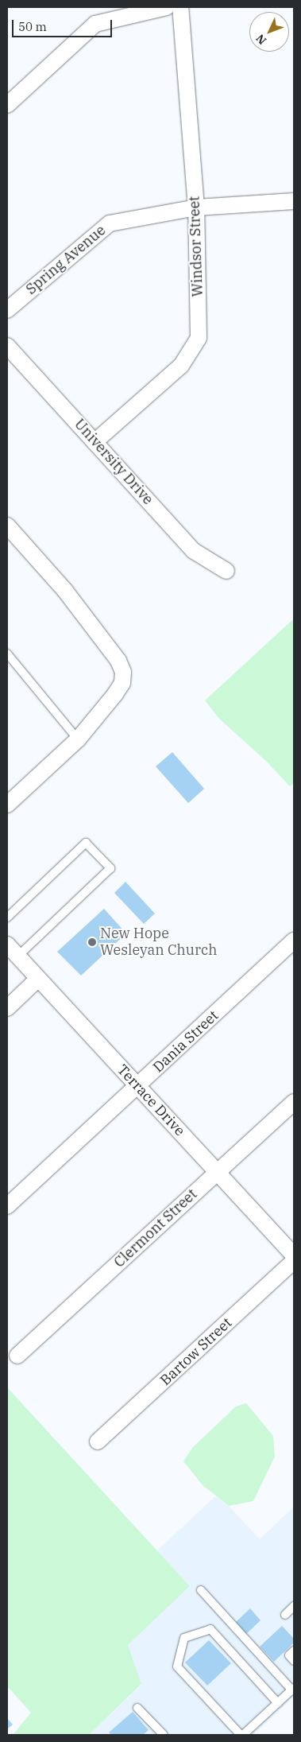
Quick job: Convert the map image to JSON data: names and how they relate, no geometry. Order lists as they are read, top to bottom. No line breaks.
{"streets":{"street":["Windsor Street","Spring Avenue","University Drive","Dania Street","Terrace Drive","Clermont Street","Bartow Street"]},"crossings":[["Windsor Street","Spring Avenue"],["Windsor Street","University Drive"],["Dania Street","Terrace Drive"],["Terrace Drive","Clermont Street"]],"places":["New Hope Wesleyan Church"],"scale_bar":"50 m","north":"bottom left"}
